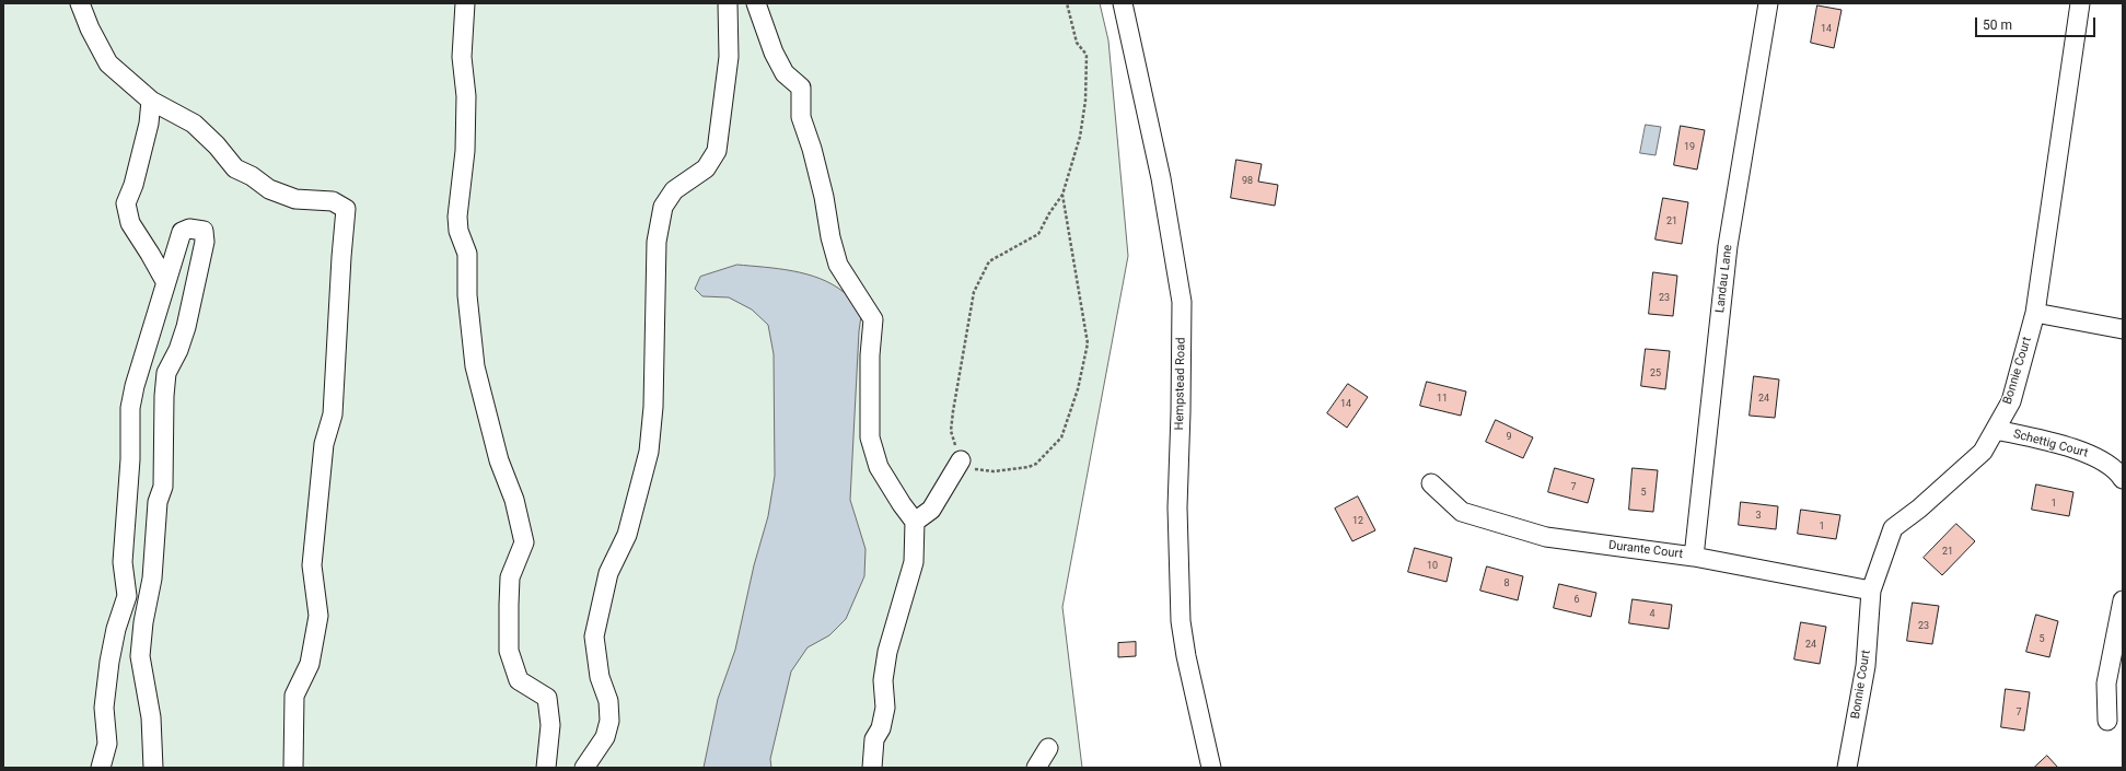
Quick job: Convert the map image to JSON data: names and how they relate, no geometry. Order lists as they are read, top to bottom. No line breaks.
{"streets":{"street":["Landau Lane","Bonnie Court","Hempstead Road","Schettig Court","Durante Court"]},"crossings":[["Landau Lane","Durante Court"],["Bonnie Court","Schettig Court"],["Bonnie Court","Durante Court"]],"house_numbers":["14","19","98","21","23","25","11","24","14","9","7","5","1","3","12","1","21","10","8","6","4","23","5","24","7"],"scale_bar":"50 m"}
